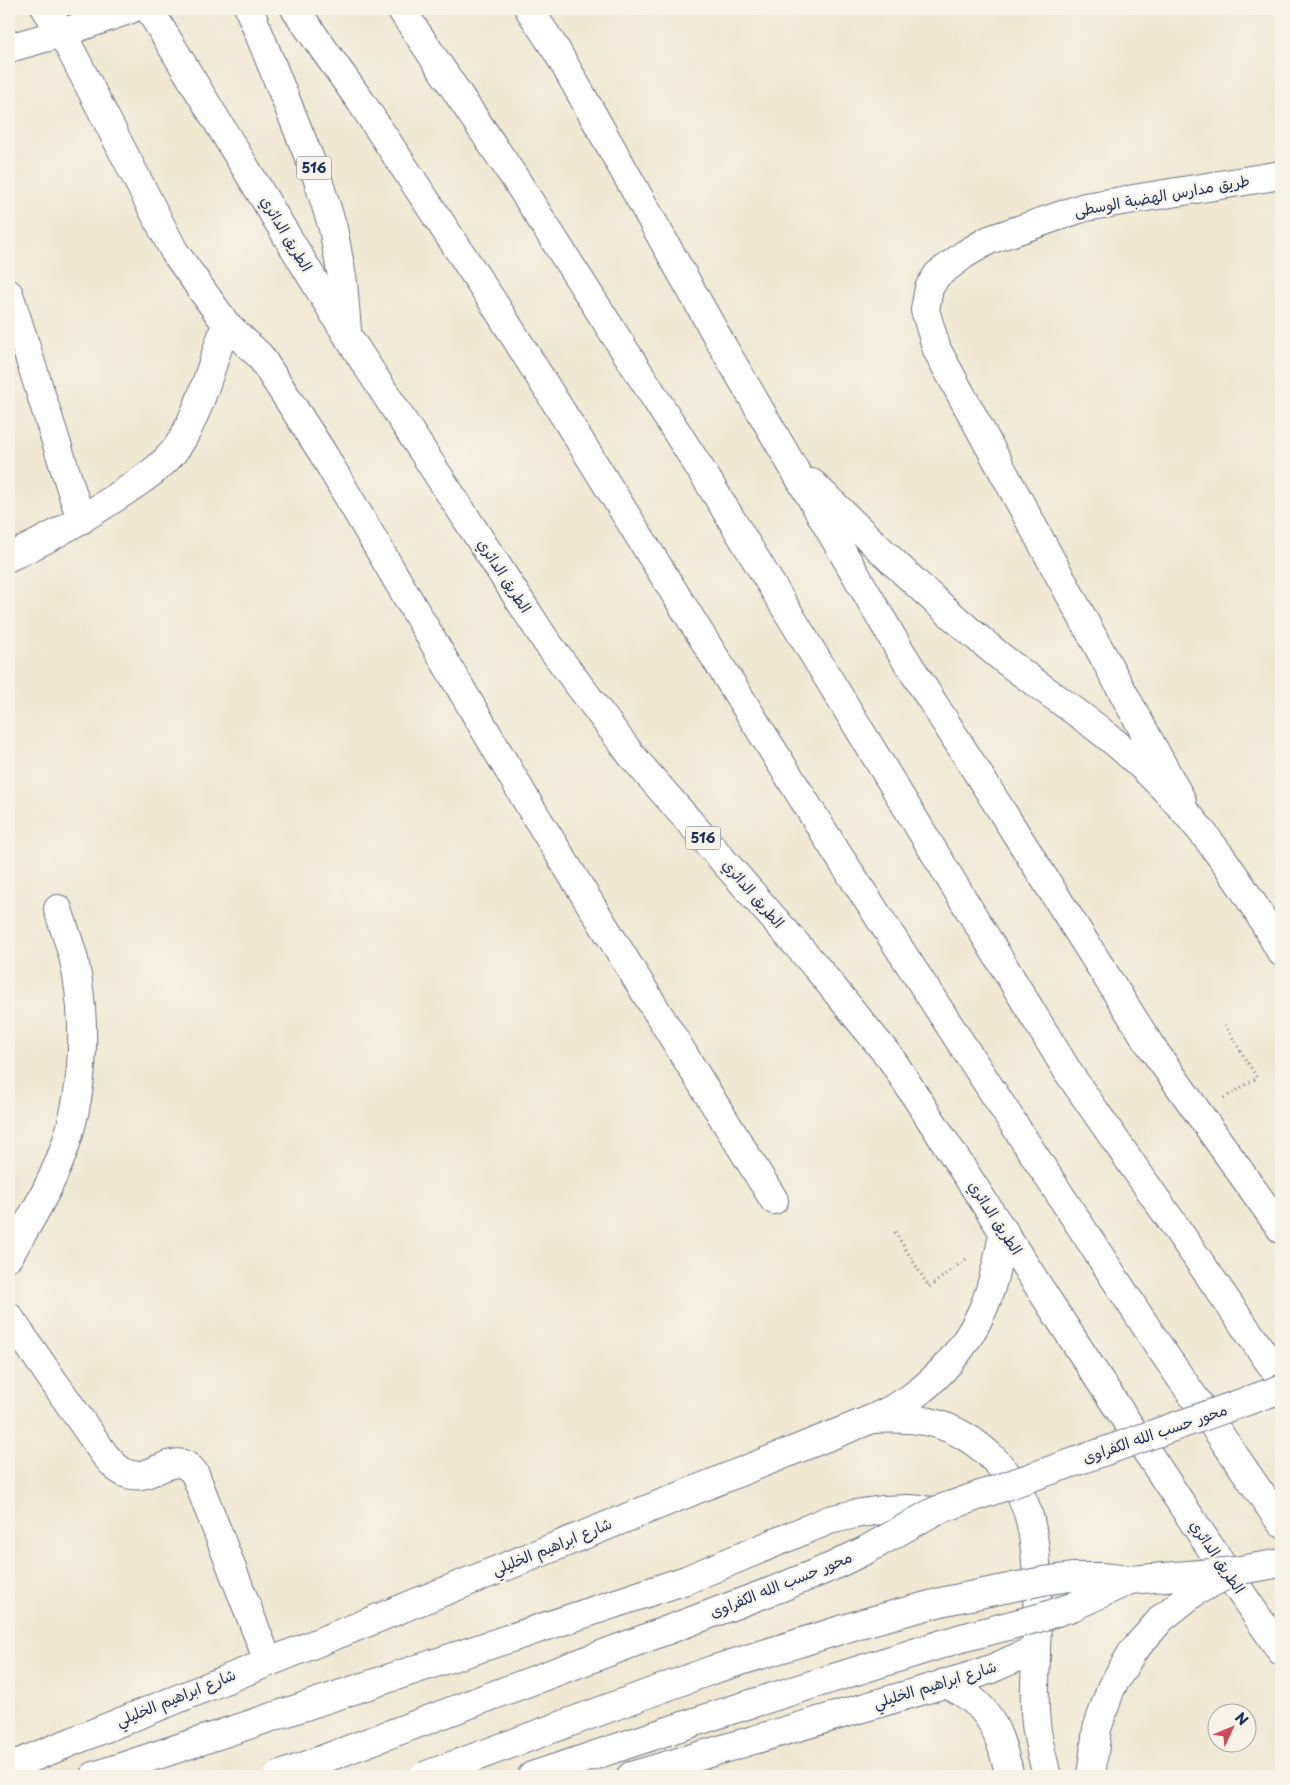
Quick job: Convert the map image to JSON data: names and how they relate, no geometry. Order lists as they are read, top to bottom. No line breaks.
{"streets":{"main road":["516","طريق مدارس الهضبة الوسطى","الطريق الدائري","محور حسب الله الكفراوى","شارع ابراهيم الخليلي"]},"crossings":[["516","الطريق الدائري"],["الطريق الدائري","شارع ابراهيم الخليلي"]],"north":"top right"}
